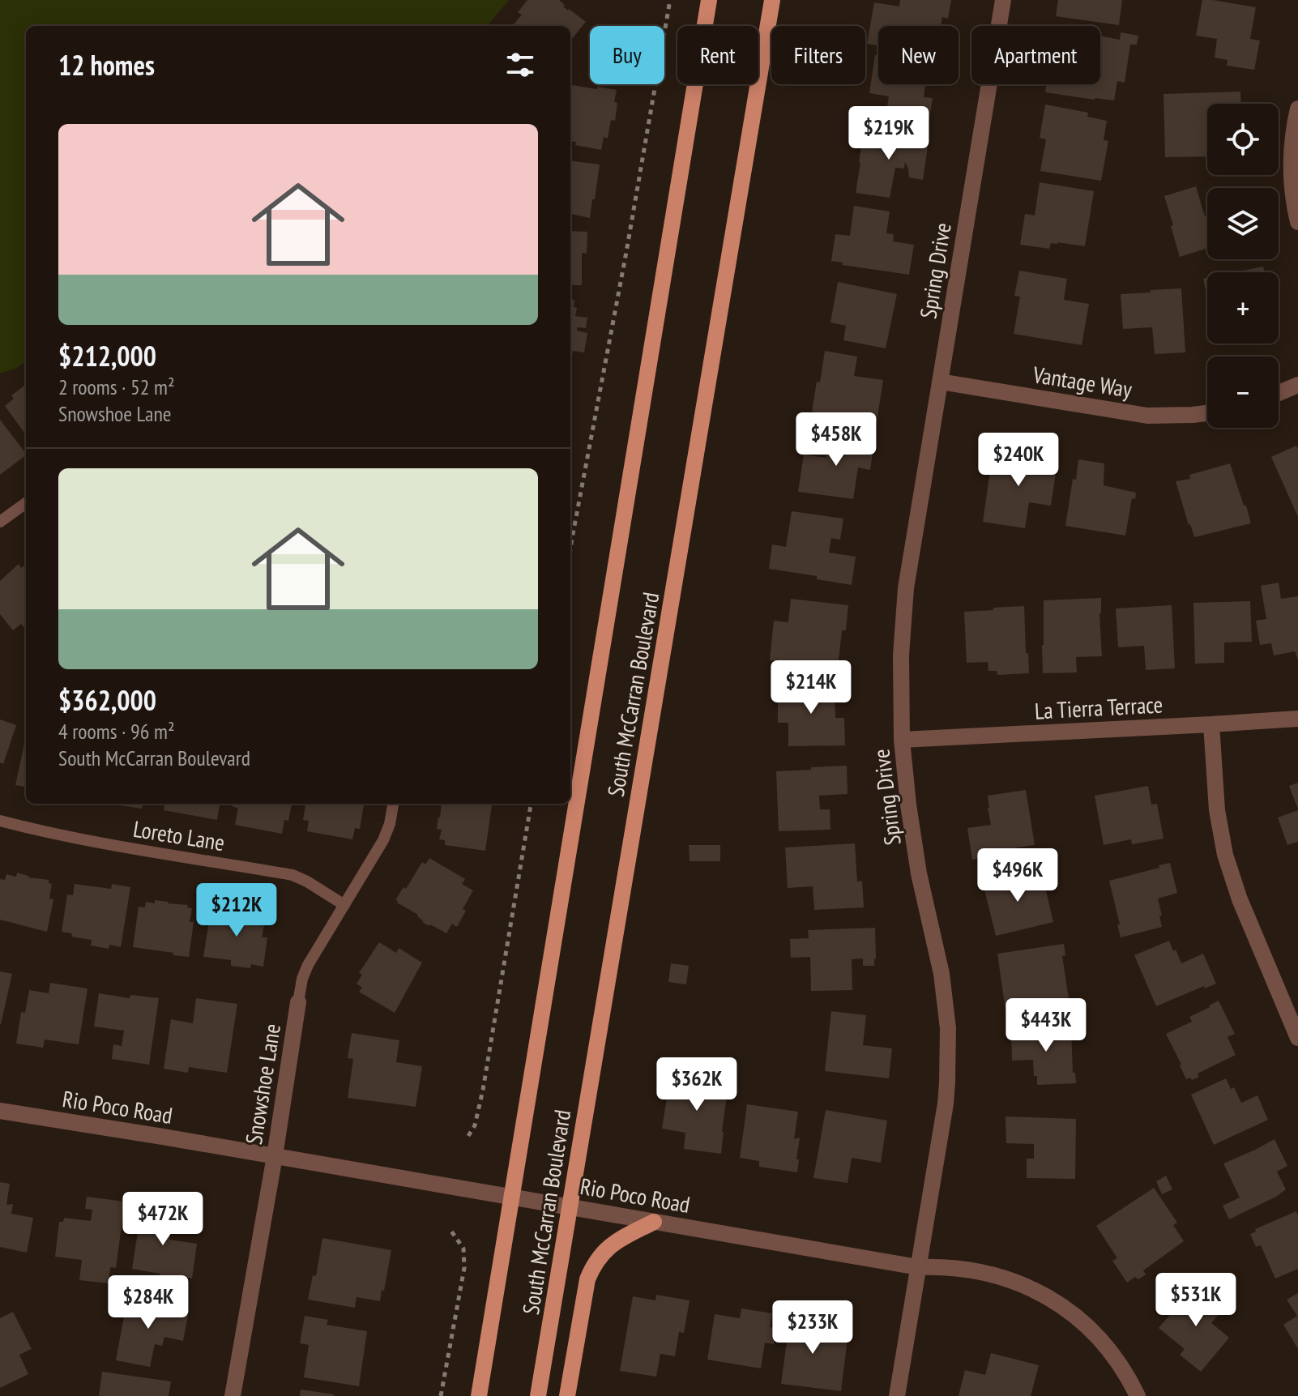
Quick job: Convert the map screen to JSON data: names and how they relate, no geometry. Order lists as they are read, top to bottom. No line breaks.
{"streets":{"main road":["South McCarran Boulevard"],"street":["Spring Drive","Vantage Way","La Tierra Terrace","Snowshoe Lane","Rio Poco Road"],"lane":["Loreto Lane"]},"crossings":[["Spring Drive","Vantage Way"],["Spring Drive","La Tierra Terrace"],["Spring Drive","Rio Poco Road"],["South McCarran Boulevard","Rio Poco Road"],["Loreto Lane","Snowshoe Lane"],["Snowshoe Lane","Rio Poco Road"]],"page":{"chip":["Buy","Rent","Filters","New","Apartment"],"heading":"12 homes","map_buttons":["+","−"],"list":[{"name":"$212,000","note":"2 rooms · 52 m² · Snowshoe Lane"},{"name":"$362,000","note":"4 rooms · 96 m² · South McCarran Boulevard"}],"price":["$219K","$458K","$240K","$214K","$496K","$212K","$443K","$362K","$472K","$531K","$284K","$233K"]}}
